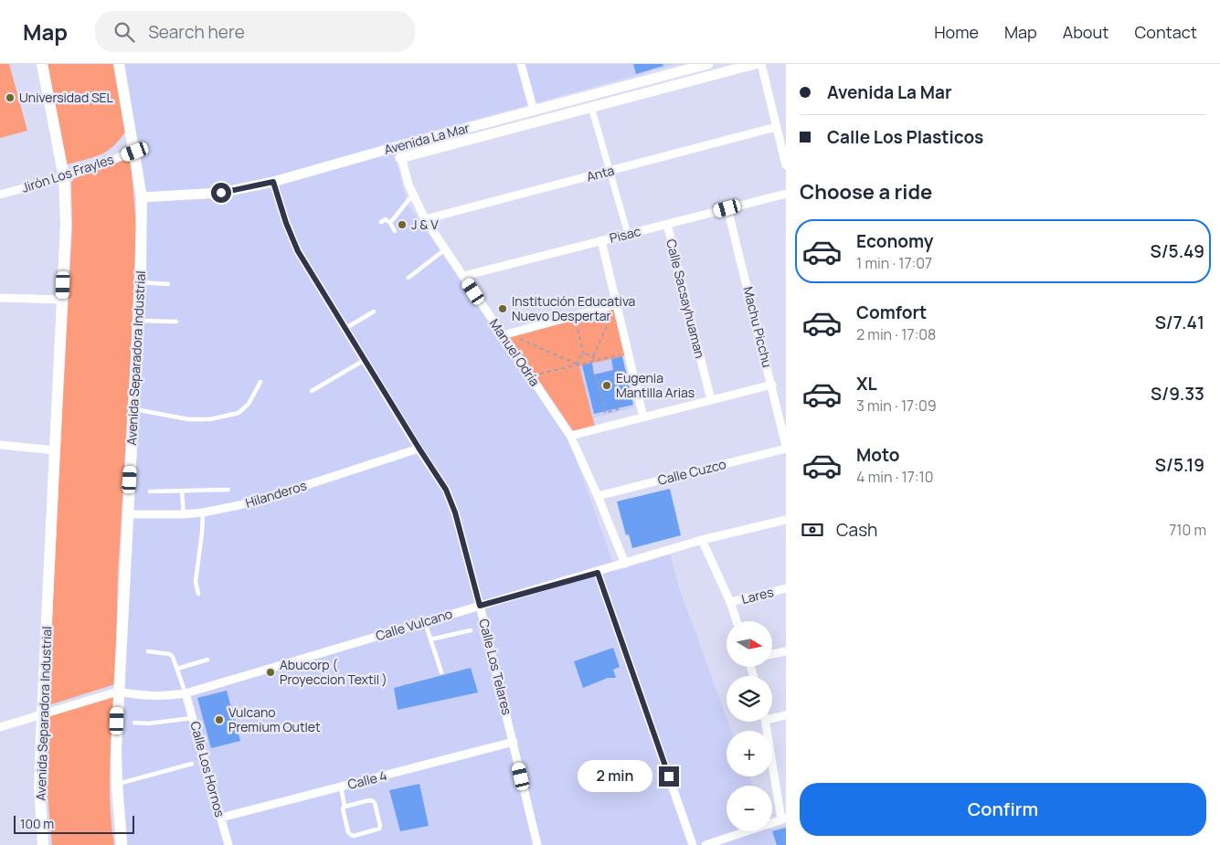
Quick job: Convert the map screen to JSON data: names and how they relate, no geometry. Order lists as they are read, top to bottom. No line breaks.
{"streets":{"main road":["Avenida Separadora Industrial"],"street":["Avenida La Mar","Jirón Los Frayles","Anta","Pisac","Calle Sacsayhuaman","Machu Picchu","Manuel Odría","Calle Cuzco","Hilanderos","Lares","Calle Vulcano","Calle Los Telares","Calle Los Hornos","Calle 4"]},"crossings":[["Avenida La Mar","Manuel Odría"],["Avenida La Mar","Avenida Separadora Industrial"],["Avenida La Mar","Calle Los Telares"],["Jirón Los Frayles","Avenida Separadora Industrial"],["Anta","Manuel Odría"],["Pisac","Calle Sacsayhuaman"],["Pisac","Machu Picchu"],["Pisac","Manuel Odría"],["Machu Picchu","Calle Cuzco"],["Manuel Odría","Calle Cuzco"],["Manuel Odría","Calle Vulcano"],["Avenida Separadora Industrial","Hilanderos"],["Avenida Separadora Industrial","Calle Vulcano"],["Hilanderos","Calle Los Telares"],["Calle Vulcano","Calle Los Telares"],["Calle Vulcano","Calle Los Hornos"],["Calle Los Telares","Calle 4"],["Calle Los Hornos","Calle 4"]],"places":["Universidad SEL","J & V","Institución Educativa Nuevo Despertar","Eugenia Mantilla Arias","Abucorp ( Proyeccion Textil )","Vulcano Premium Outlet"],"scale_bar":"100 m","north":"right","page":{"header":"Map","search":"Search here","nav":["Home","Map","About","Contact"],"banner":["Avenida La Mar","Calle Los Plasticos"],"heading":"Choose a ride","list":[{"name":"Economy","note":"1 min · 17:07","value":"S/5.49"},{"name":"Comfort","note":"2 min · 17:08","value":"S/7.41"},{"name":"XL","note":"3 min · 17:09","value":"S/9.33"},{"name":"Moto","note":"4 min · 17:10","value":"S/5.19"}],"pay":["Cash","710 m"],"map_buttons":["+","−"],"bubble":"2 min","buttons":"Confirm","scale":"100 m"}}
